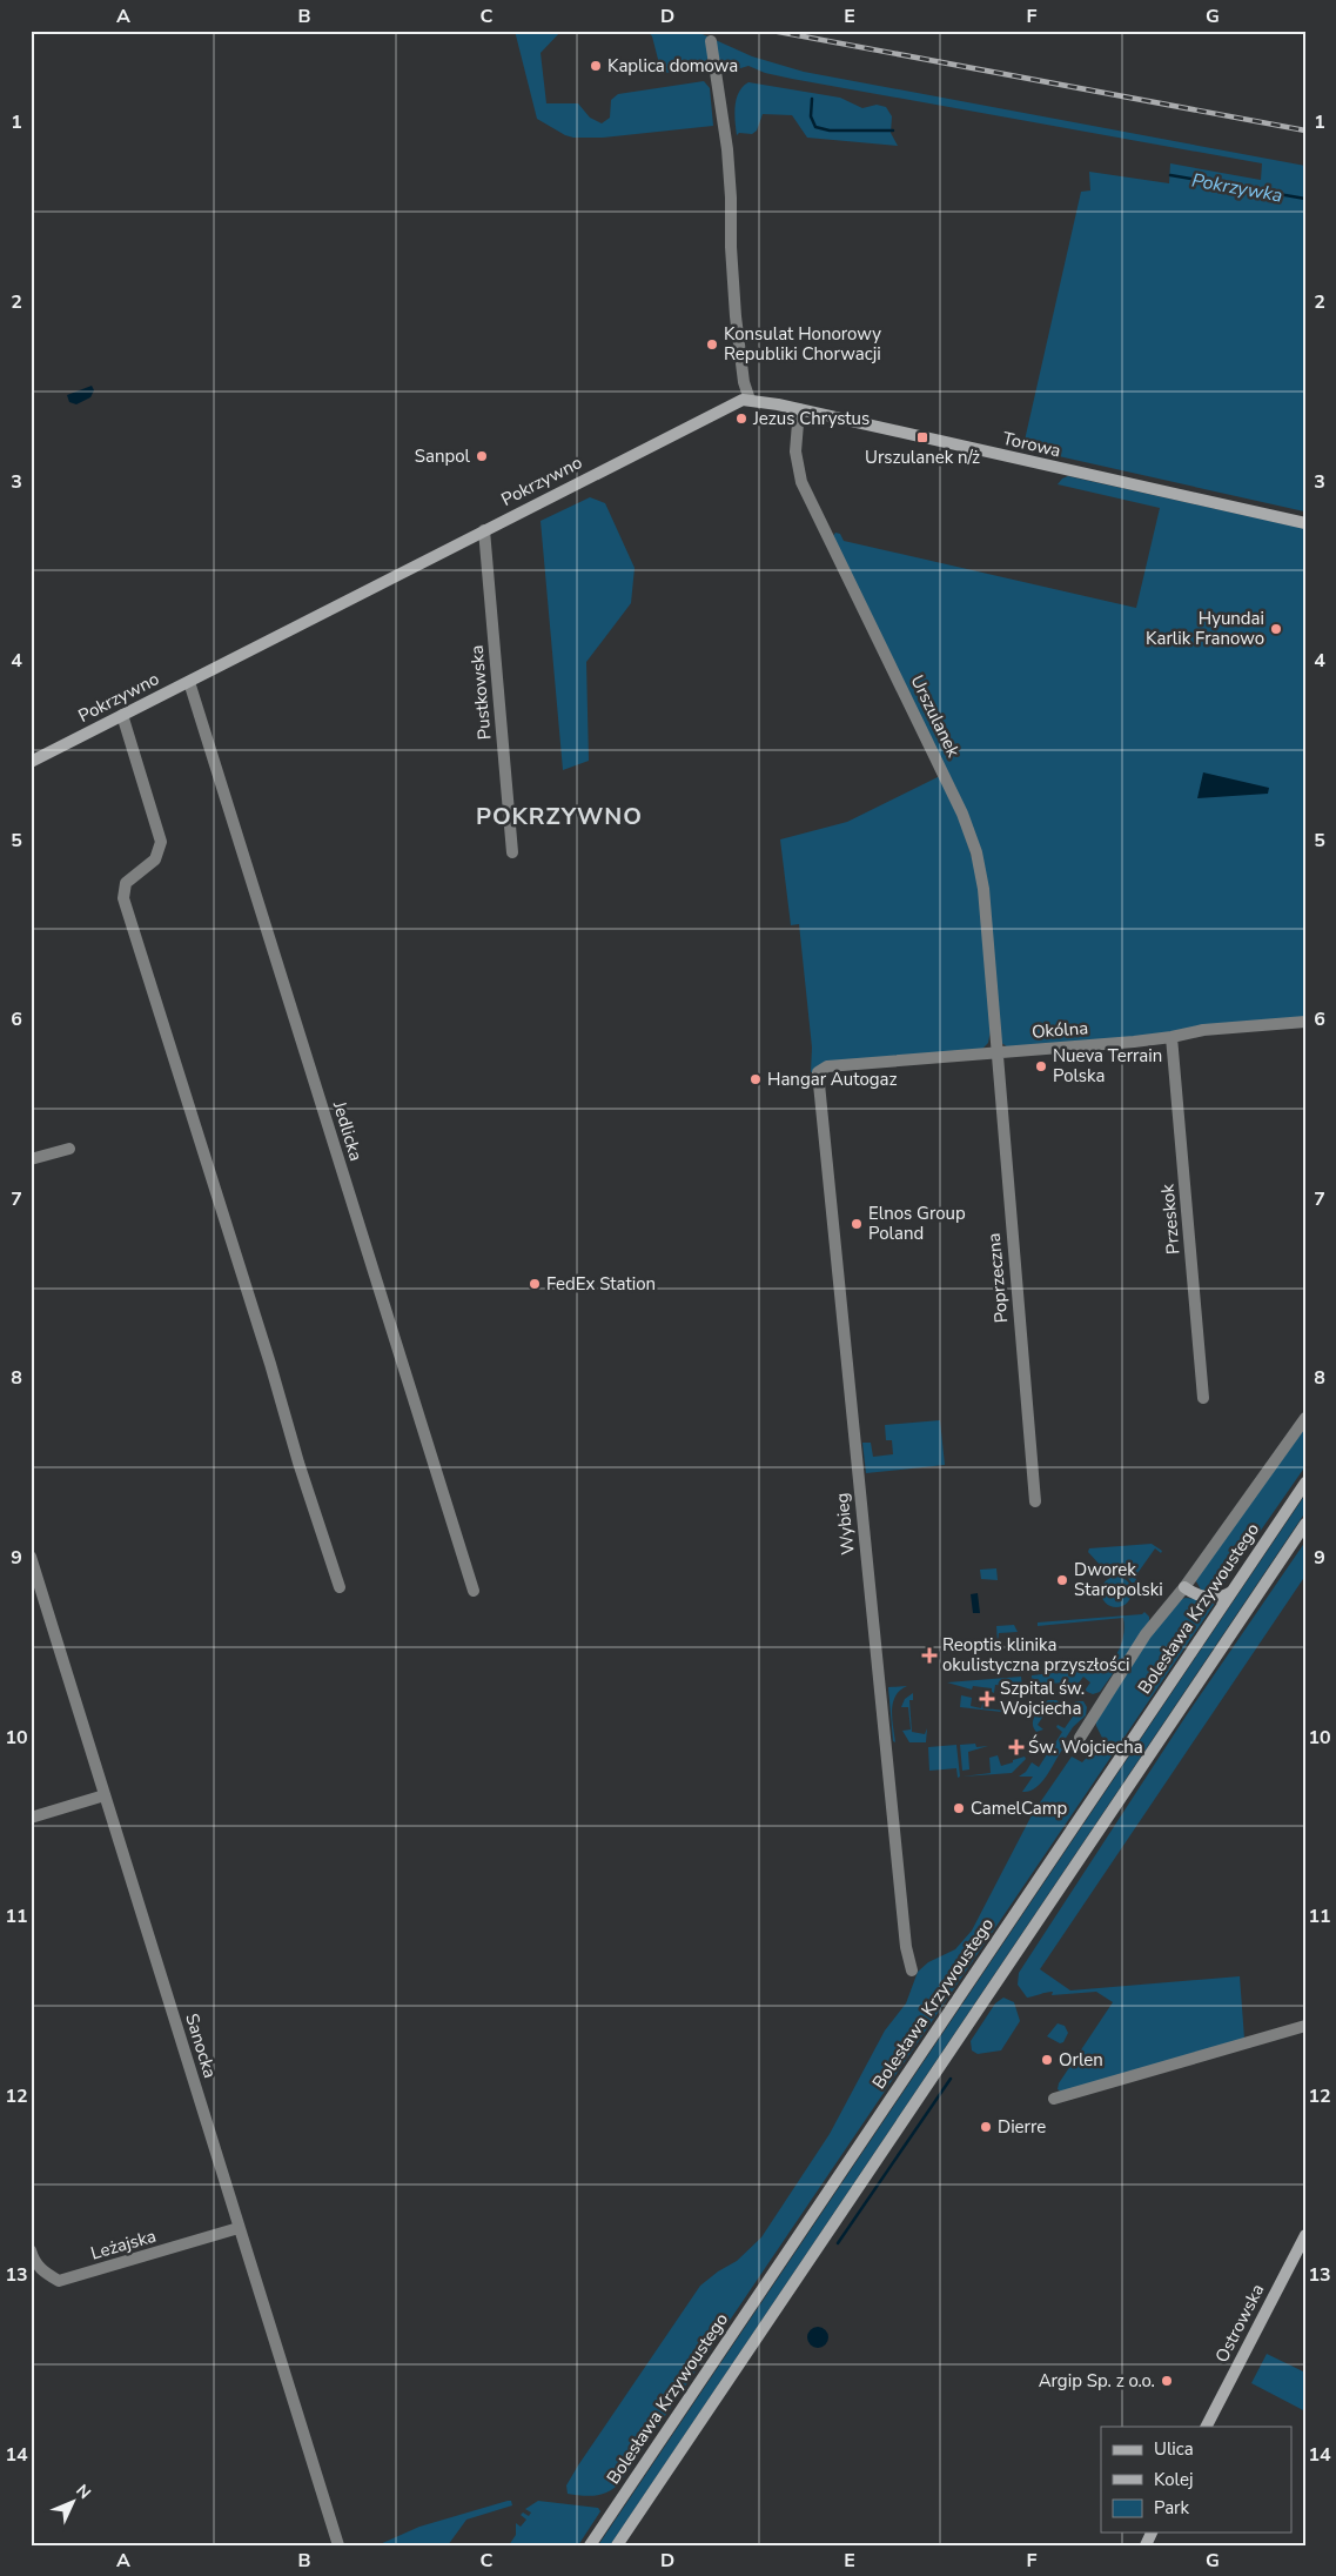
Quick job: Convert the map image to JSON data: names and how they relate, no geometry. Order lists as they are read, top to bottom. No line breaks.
{"streets":{"main road":["Torowa","Pokrzywno","Bolesława Krzywoustego","Ostrowska"],"street":["Pustkowska","Urszulanek","Okólna","Jedlicka","Przeskok","Poprzeczna","Wybieg","Sanocka","Leżajska"]},"crossings":[["Torowa","Pokrzywno"],["Torowa","Urszulanek"],["Pokrzywno","Pustkowska"],["Pokrzywno","Jedlicka"],["Urszulanek","Okólna"],["Urszulanek","Poprzeczna"],["Okólna","Przeskok"],["Okólna","Poprzeczna"],["Okólna","Wybieg"],["Sanocka","Leżajska"]],"districts":["POKRZYWNO"],"water":["Pokrzywka"],"places":{"other":["Kaplica domowa","Konsulat Honorowy Republiki Chorwacji","Jezus Chrystus","Sanpol","Hyundai Karlik Franowo","Nueva Terrain Polska","Hangar Autogaz","Elnos Group Poland","FedEx Station","Dworek Staropolski","CamelCamp","Orlen","Dierre","Argip Sp. z o.o."],"transit":["Urszulanek n/ż"],"health":["Reoptis klinika okulistyczna przyszłości","Szpital św. Wojciecha","Św. Wojciecha"]},"legend":["Ulica","Kolej","Park"],"north":"top right","grid":{"columns":["A","B","C","D","E","F","G"],"rows":["1","2","3","4","5","6","7","8","9","10","11","12","13","14"]}}
